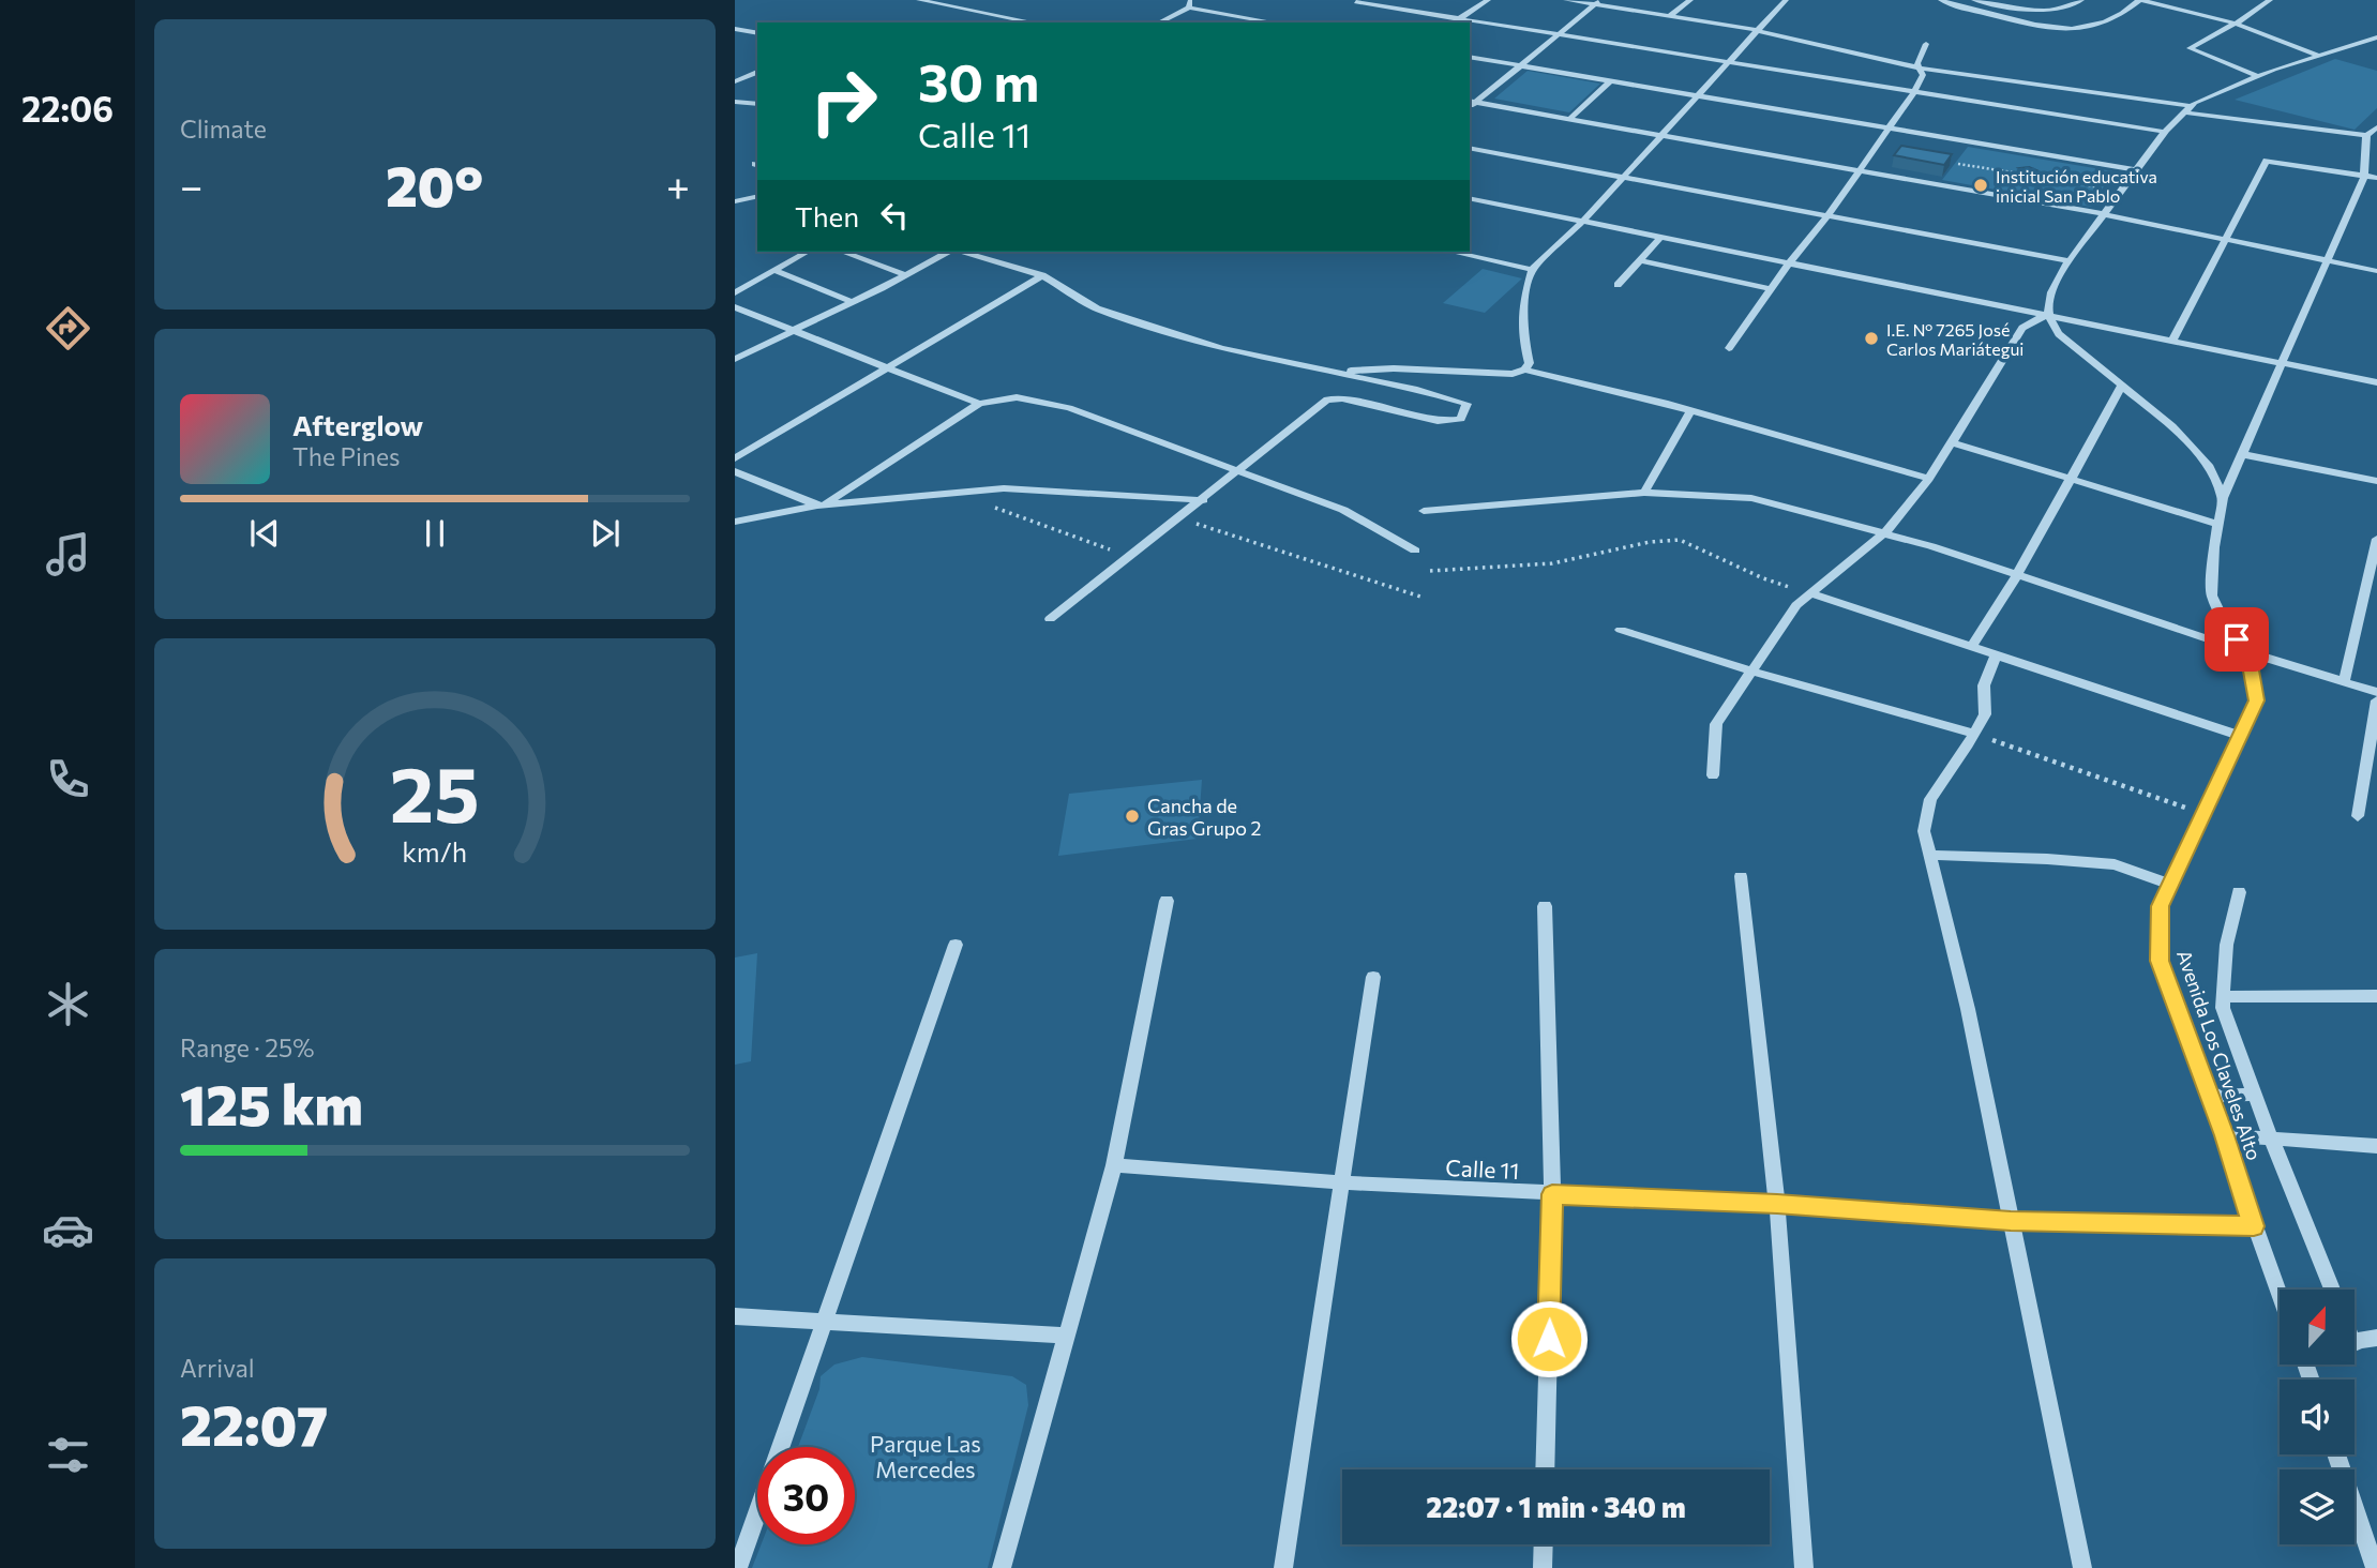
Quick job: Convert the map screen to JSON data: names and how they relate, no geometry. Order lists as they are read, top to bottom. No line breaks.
{"streets":{"street":["Avenida Los Claveles Alto","Calle 11"]},"crossings":[["Avenida Los Claveles Alto","Calle 11"]],"parks":["Parque Las Mercedes"],"places":["Institución educativa inicial San Pablo","I.E. Nº 7265 José Carlos Mariátegui","Cancha de Gras Grupo 2"],"north":"top","page":{"tabs":"22:06","tile":["Climate",["Range · 25%","125 km"],["Arrival","22:07"]],"turn":["30 m","Calle 11"],"heat":["−","20°","+"],"then":"Then","song":["Afterglow","The Pines"],"limit":"30","trip":"22:07 · 1 min · 340 m","gauge":["25","km/h"]}}
